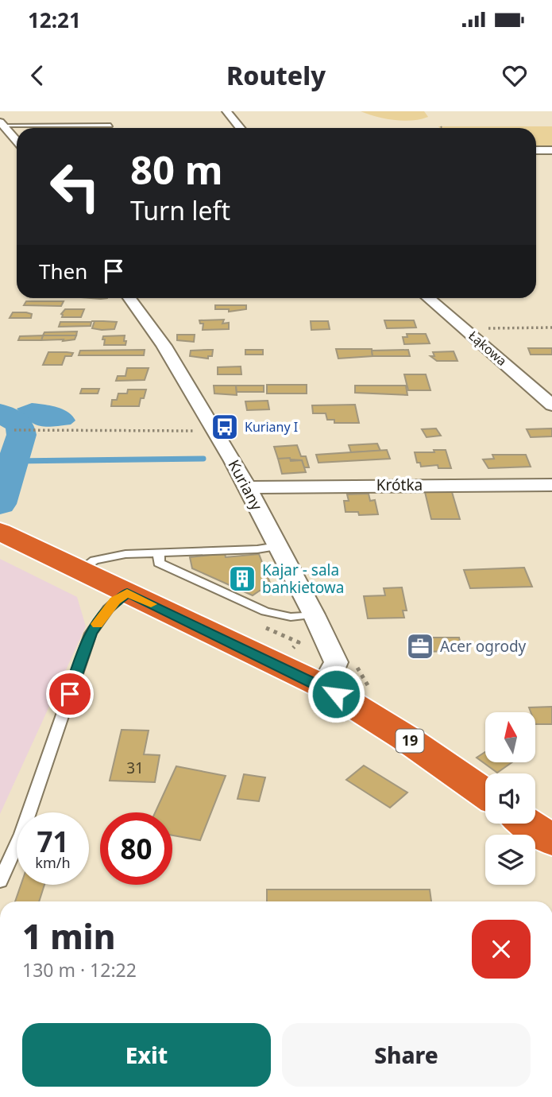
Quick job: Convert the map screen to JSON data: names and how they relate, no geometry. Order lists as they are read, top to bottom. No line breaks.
{"streets":{"highway":["19"],"street":["Łąkowa","Kuriany","Krótka"]},"crossings":[["Kuriany","Krótka"],["Kuriany","19"]],"places":{"bus stop":["Kuriany I"],"building":["Kajar - sala bankietowa"],"office":["Acer ogrody"]},"house_numbers":["31"],"north":"top","page":{"status":"12:21","header":"Routely","turn":["80 m","Turn left"],"then":"Then","speed":"71 km/h","limit":"80","heading":["1 min","130 m · 12:22"],"buttons":["Exit","Share"]}}
